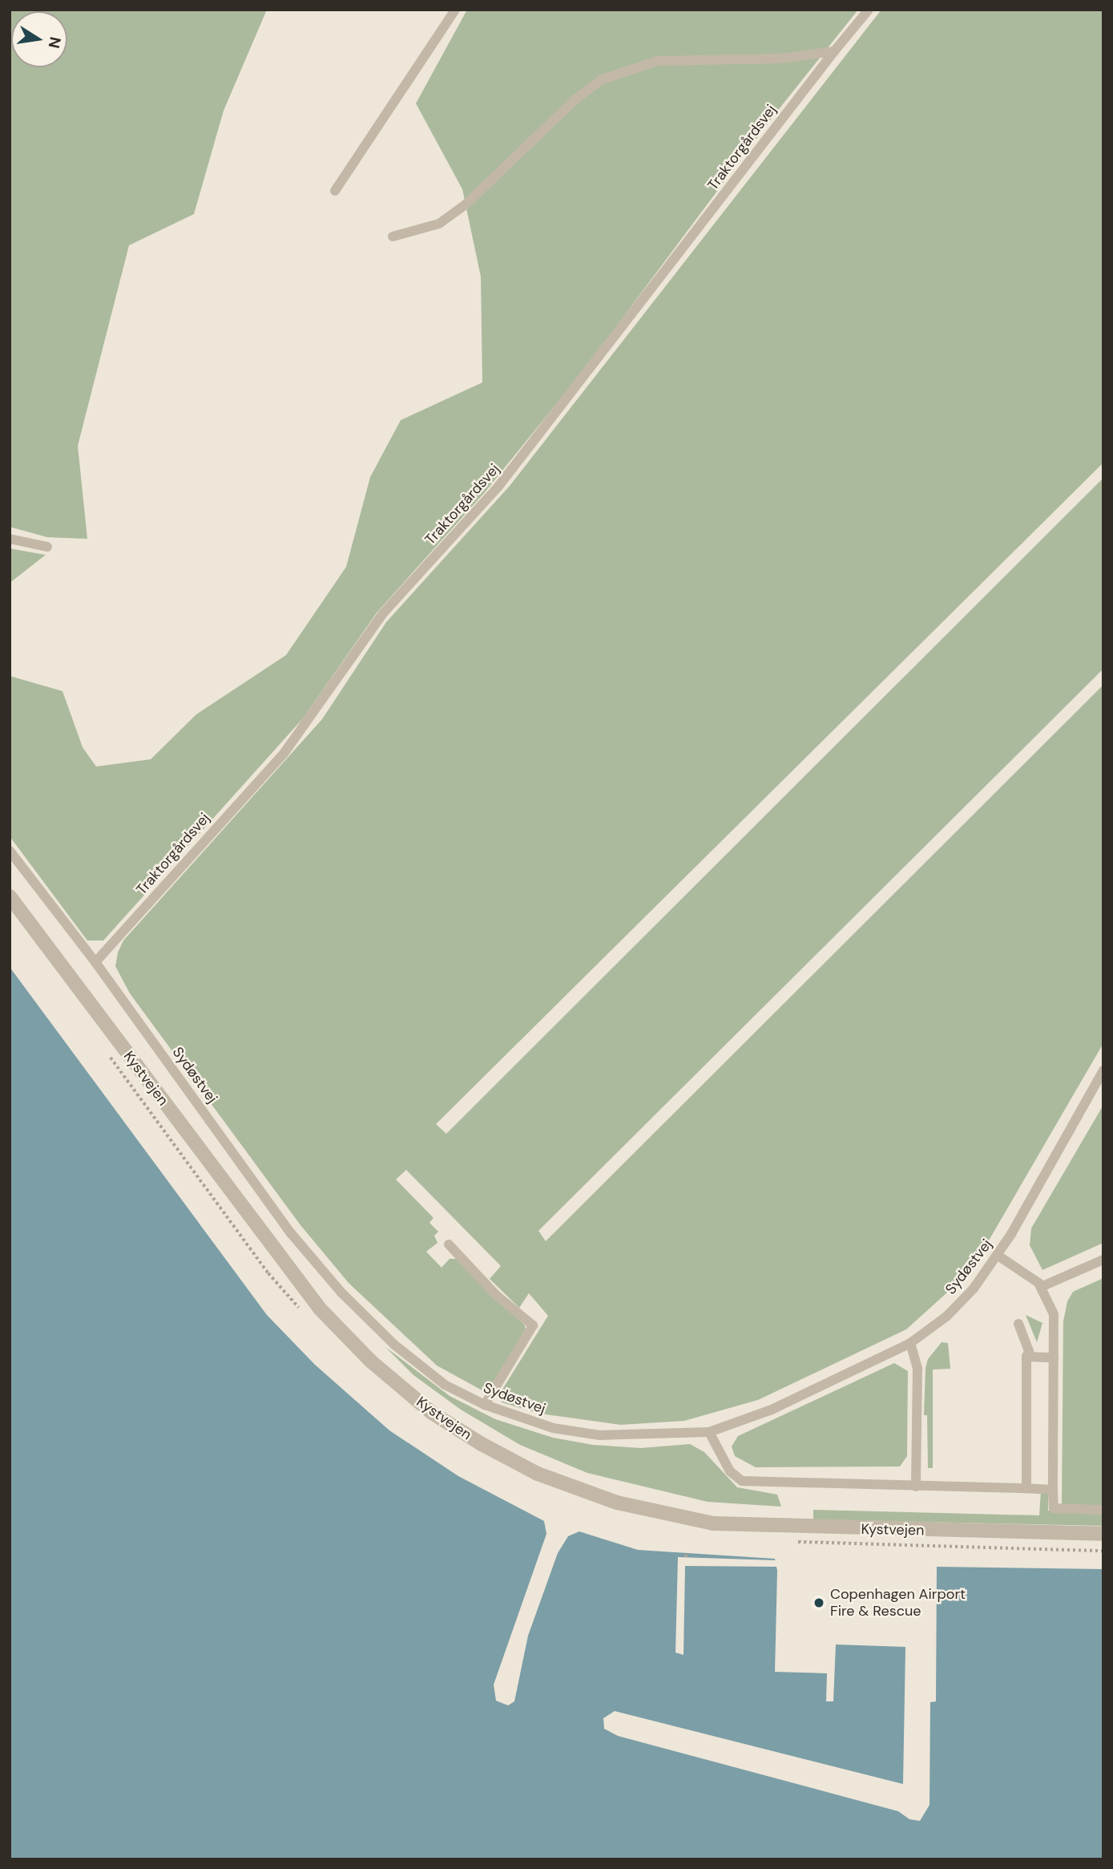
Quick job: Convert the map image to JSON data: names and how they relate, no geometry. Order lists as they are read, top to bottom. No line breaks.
{"streets":{"street":["Kystvejen"],"lane":["Traktorgårdsvej","Sydøstvej"]},"crossings":[["Traktorgårdsvej","Sydøstvej"]],"places":["Copenhagen Airport Fire & Rescue"],"north":"right"}
